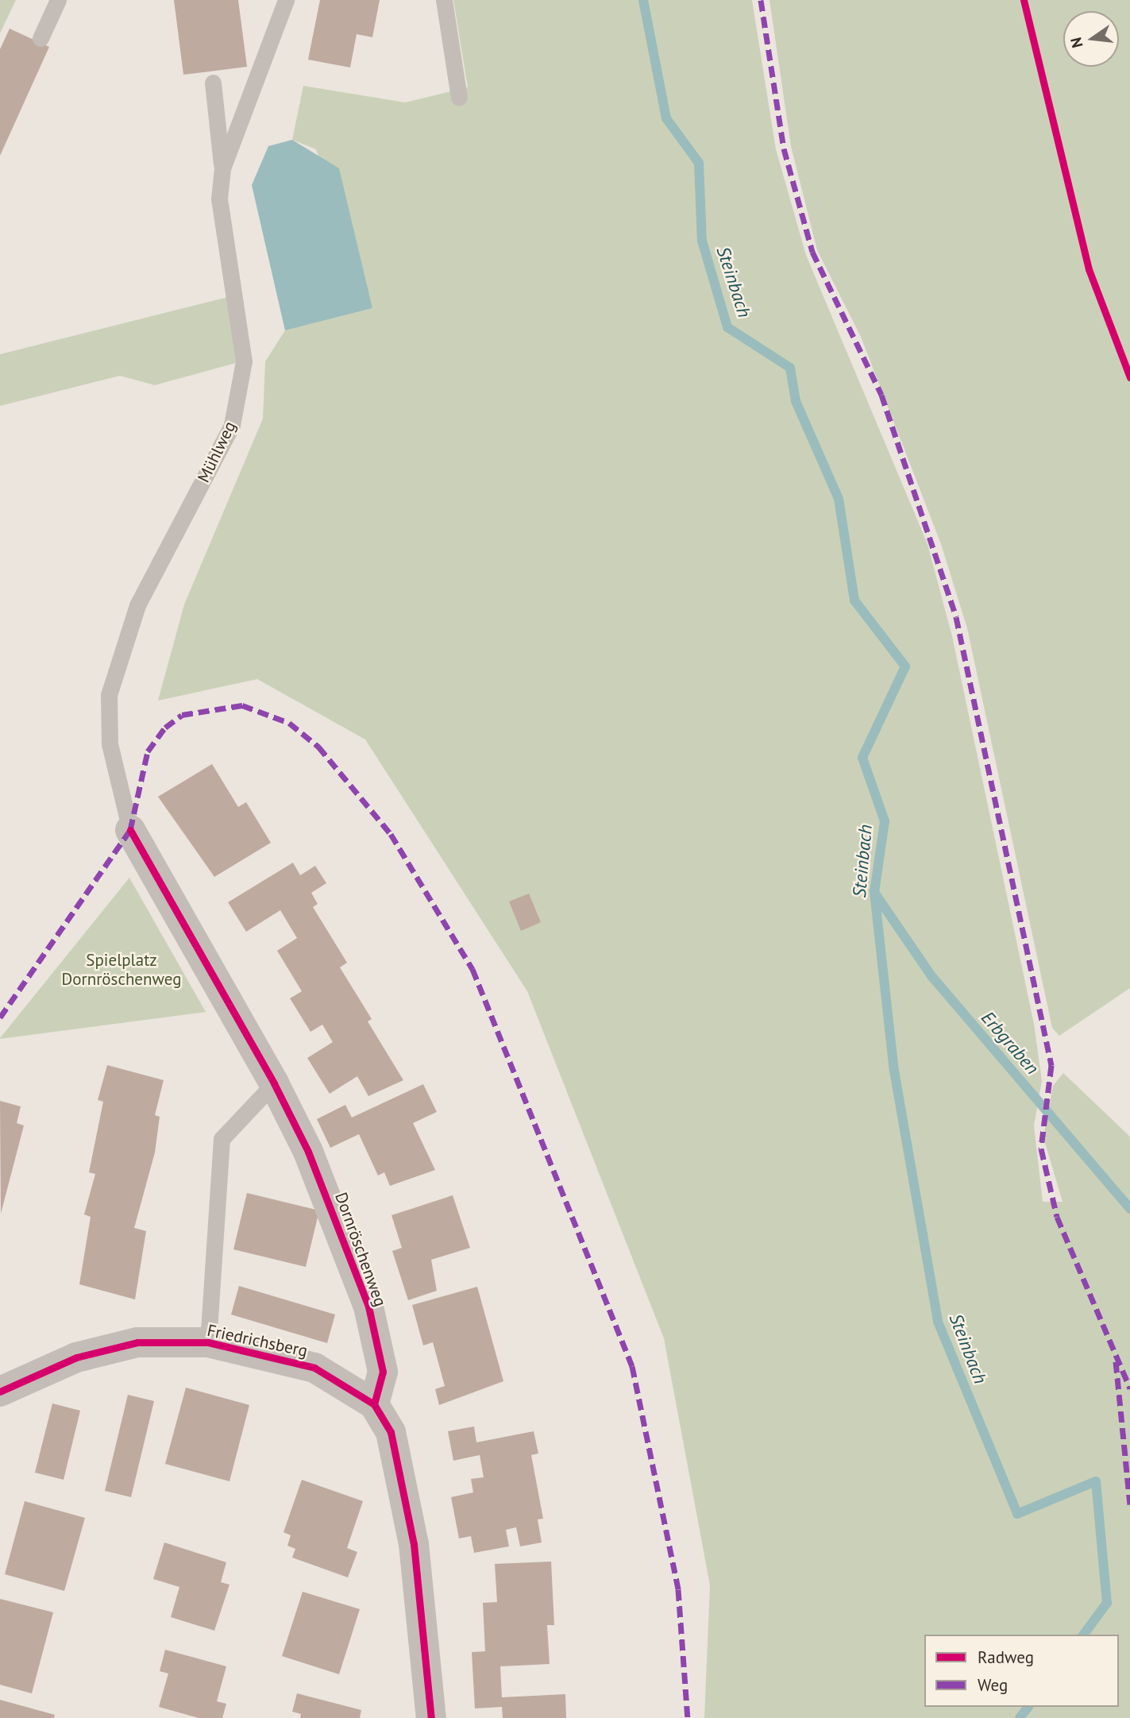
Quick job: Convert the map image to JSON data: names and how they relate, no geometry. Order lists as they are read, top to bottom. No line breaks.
{"streets":{"street":["Dornröschenweg","Friedrichsberg"],"lane":["Mühlweg"]},"crossings":[["Mühlweg","Dornröschenweg"],["Dornröschenweg","Friedrichsberg"]],"water":["Steinbach","Erbgraben"],"parks":["Spielplatz Dornröschenweg"],"legend":["Radweg","Weg"],"north":"left"}
